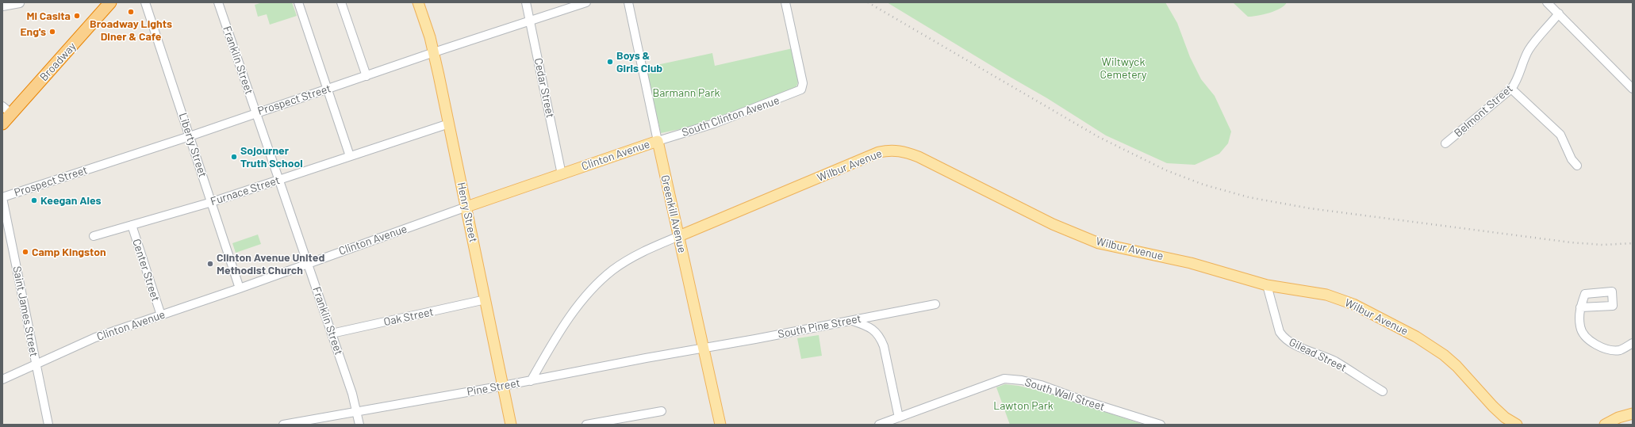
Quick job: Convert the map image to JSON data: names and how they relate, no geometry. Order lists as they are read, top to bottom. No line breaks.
{"streets":{"highway":["Broadway"],"main road":["Clinton Avenue","Wilbur Avenue","Henry Street","Greenkill Avenue"],"street":["Franklin Street","Cedar Street","Prospect Street","Belmont Street","South Clinton Avenue","Liberty Street","Furnace Street","Center Street","Saint James Street","Oak Street","South Pine Street","Gilead Street","Pine Street","South Wall Street"]},"crossings":[["Franklin Street","Prospect Street"],["Franklin Street","Clinton Avenue"],["Franklin Street","Furnace Street"],["Franklin Street","Oak Street"],["Franklin Street","Pine Street"],["Cedar Street","Prospect Street"],["Cedar Street","Clinton Avenue"],["Prospect Street","Liberty Street"],["Prospect Street","Henry Street"],["Prospect Street","Saint James Street"],["South Clinton Avenue","Clinton Avenue"],["South Clinton Avenue","Greenkill Avenue"],["Liberty Street","Clinton Avenue"],["Liberty Street","Furnace Street"],["Clinton Avenue","Henry Street"],["Clinton Avenue","Greenkill Avenue"],["Clinton Avenue","Center Street"],["Clinton Avenue","Saint James Street"],["Wilbur Avenue","Greenkill Avenue"],["Wilbur Avenue","Gilead Street"],["Furnace Street","Henry Street"],["Furnace Street","Center Street"],["Henry Street","Oak Street"],["Henry Street","Pine Street"],["Greenkill Avenue","South Pine Street"],["Greenkill Avenue","Pine Street"],["South Pine Street","Pine Street"]],"parks":["Wiltwyck Cemetery","Barmann Park","Lawton Park"],"places":["Broadway Lights Diner & Cafe","Mi Casita","Eng's","Boys & Girls Club","Sojourner Truth School","Keegan Ales","Camp Kingston","Clinton Avenue United Methodist Church"]}
